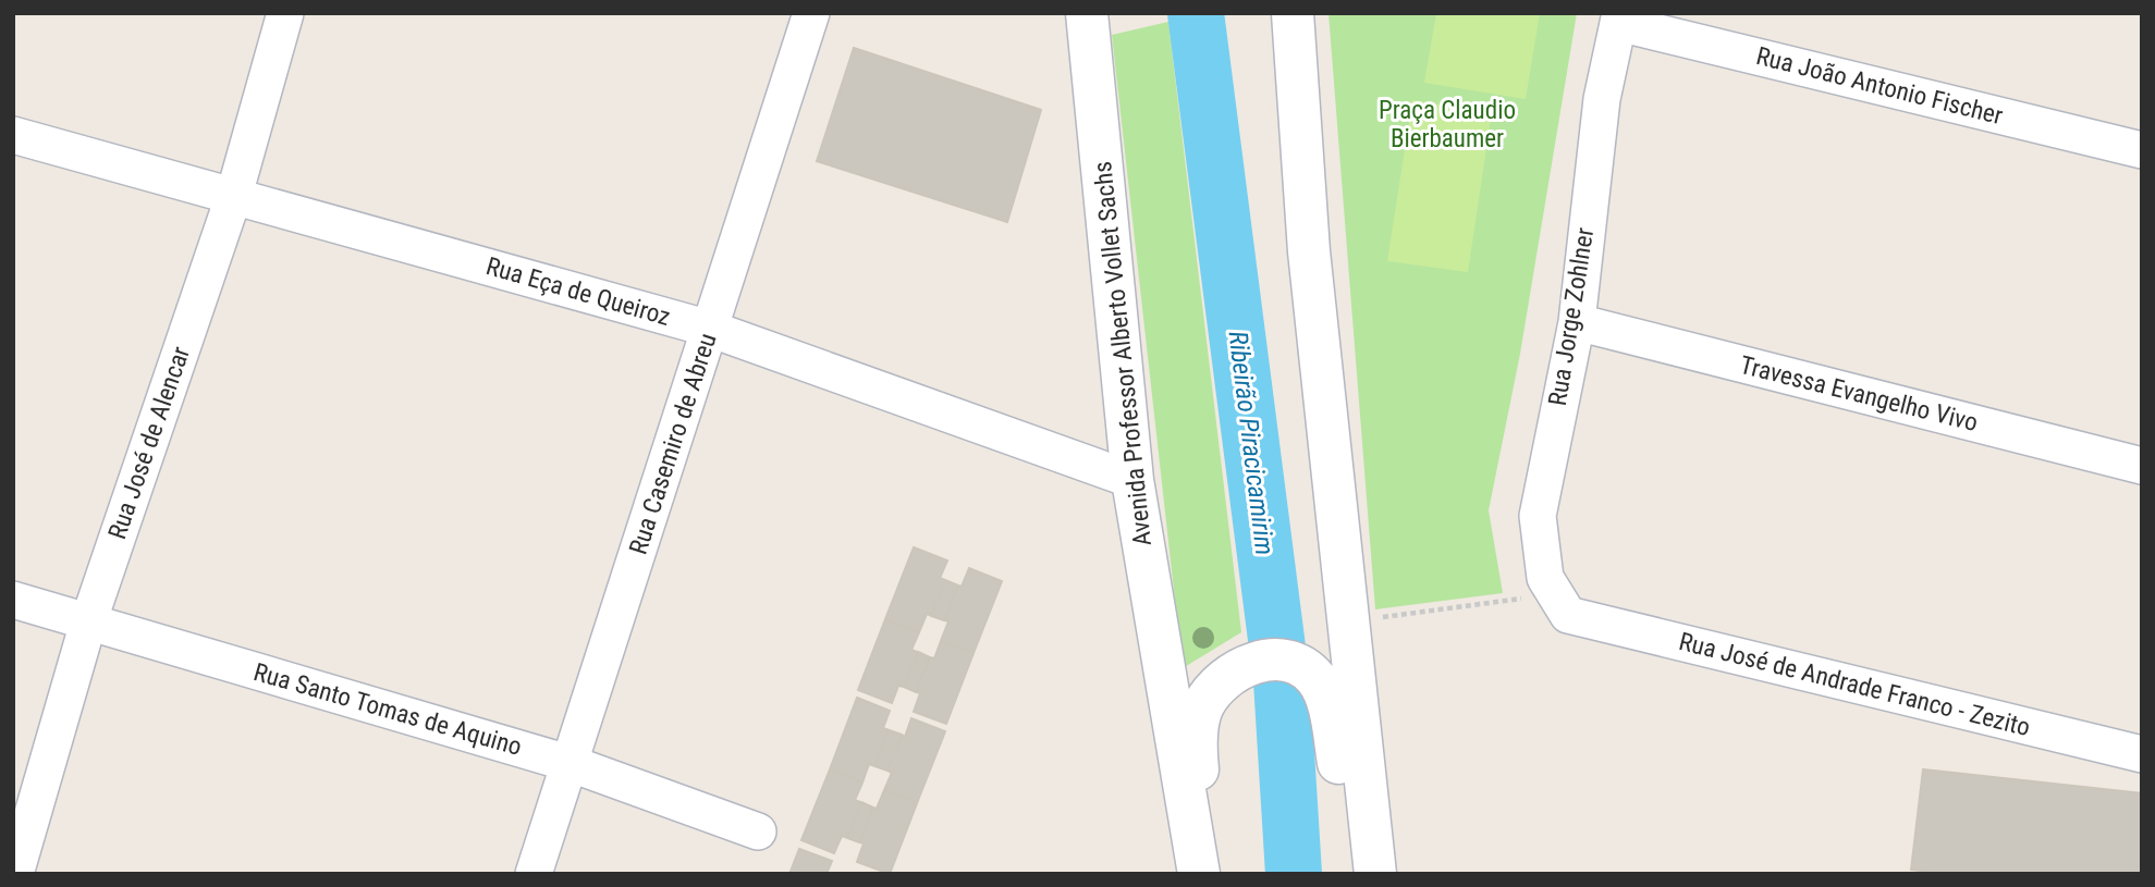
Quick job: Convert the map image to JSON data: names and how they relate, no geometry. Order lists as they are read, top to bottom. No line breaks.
{"streets":{"main road":["Avenida Professor Alberto Vollet Sachs"],"street":["Rua João Antonio Fischer","Rua Eça de Queiroz","Rua Jorge Zohlner","Travessa Evangelho Vivo","Rua José de Alencar","Rua Casemiro de Abreu","Rua José de Andrade Franco - Zezito","Rua Santo Tomas de Aquino"]},"crossings":[["Rua João Antonio Fischer","Rua Jorge Zohlner"],["Rua Eça de Queiroz","Avenida Professor Alberto Vollet Sachs"],["Rua Eça de Queiroz","Rua José de Alencar"],["Rua Eça de Queiroz","Rua Casemiro de Abreu"],["Rua Jorge Zohlner","Travessa Evangelho Vivo"],["Rua Jorge Zohlner","Rua José de Andrade Franco - Zezito"],["Rua José de Alencar","Rua Santo Tomas de Aquino"],["Rua Casemiro de Abreu","Rua Santo Tomas de Aquino"]],"water":["Ribeirão Piracicamirim"],"parks":["Praça Claudio Bierbaumer"]}
